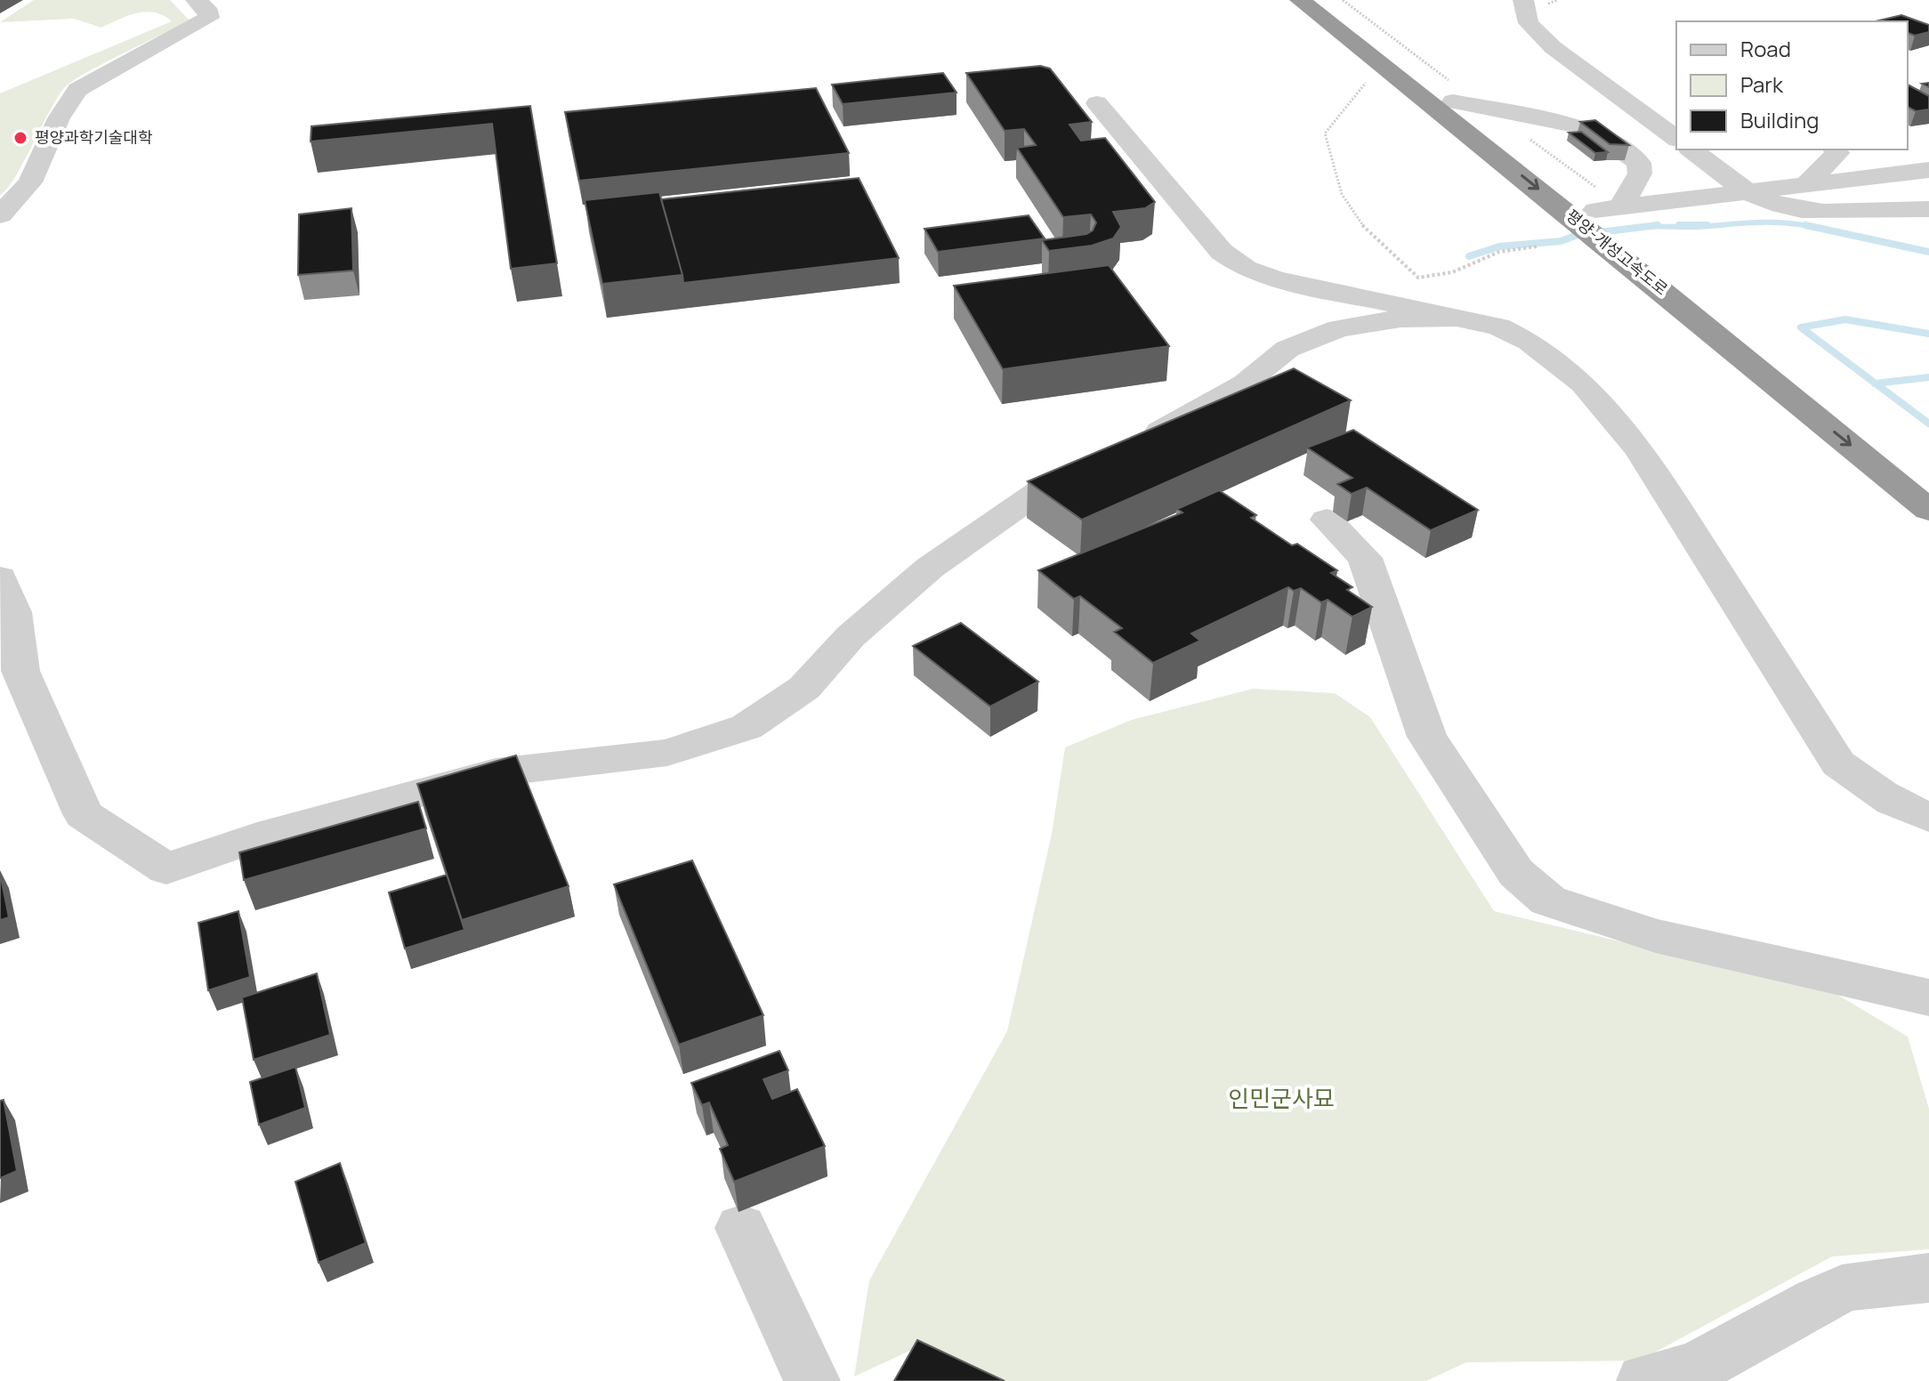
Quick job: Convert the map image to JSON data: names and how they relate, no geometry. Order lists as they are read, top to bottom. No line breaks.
{"streets":{"highway":["평양-개성고속도로"]},"parks":["인민군사묘"],"places":["평양과학기술대학"],"legend":["Road","Park","Building"]}
